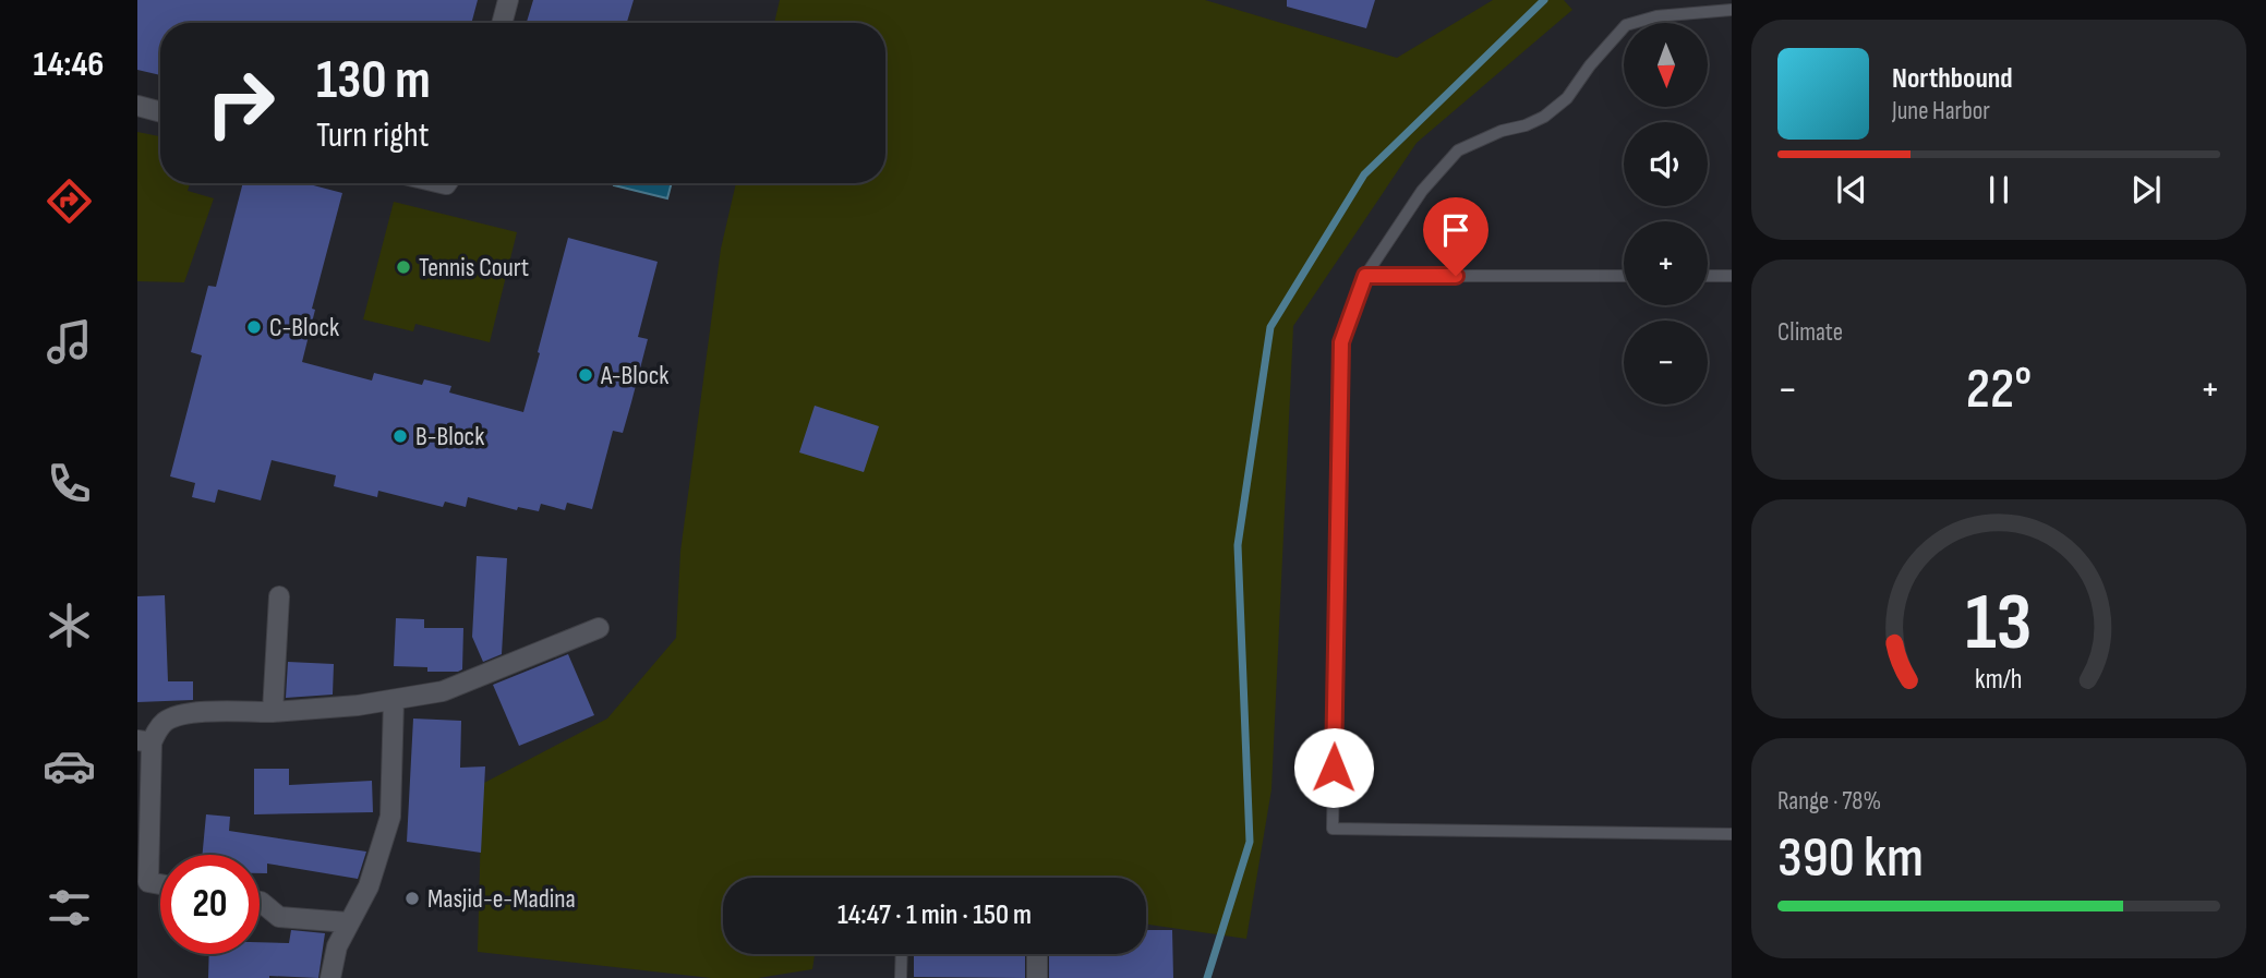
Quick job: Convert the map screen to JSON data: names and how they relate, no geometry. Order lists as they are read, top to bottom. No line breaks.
{"places":["Tennis Court","C-Block","A-Block","B-Block","Masjid-e-Madina"],"north":"bottom","page":{"tabs":"14:46","map_buttons":["+","−"],"turn":["130 m","Turn right"],"song":["Northbound","June Harbor"],"tile":["Climate",["Range · 78%","390 km"]],"heat":["−","22°","+"],"limit":"20","trip":"14:47 · 1 min · 150 m","gauge":["13","km/h"]}}
